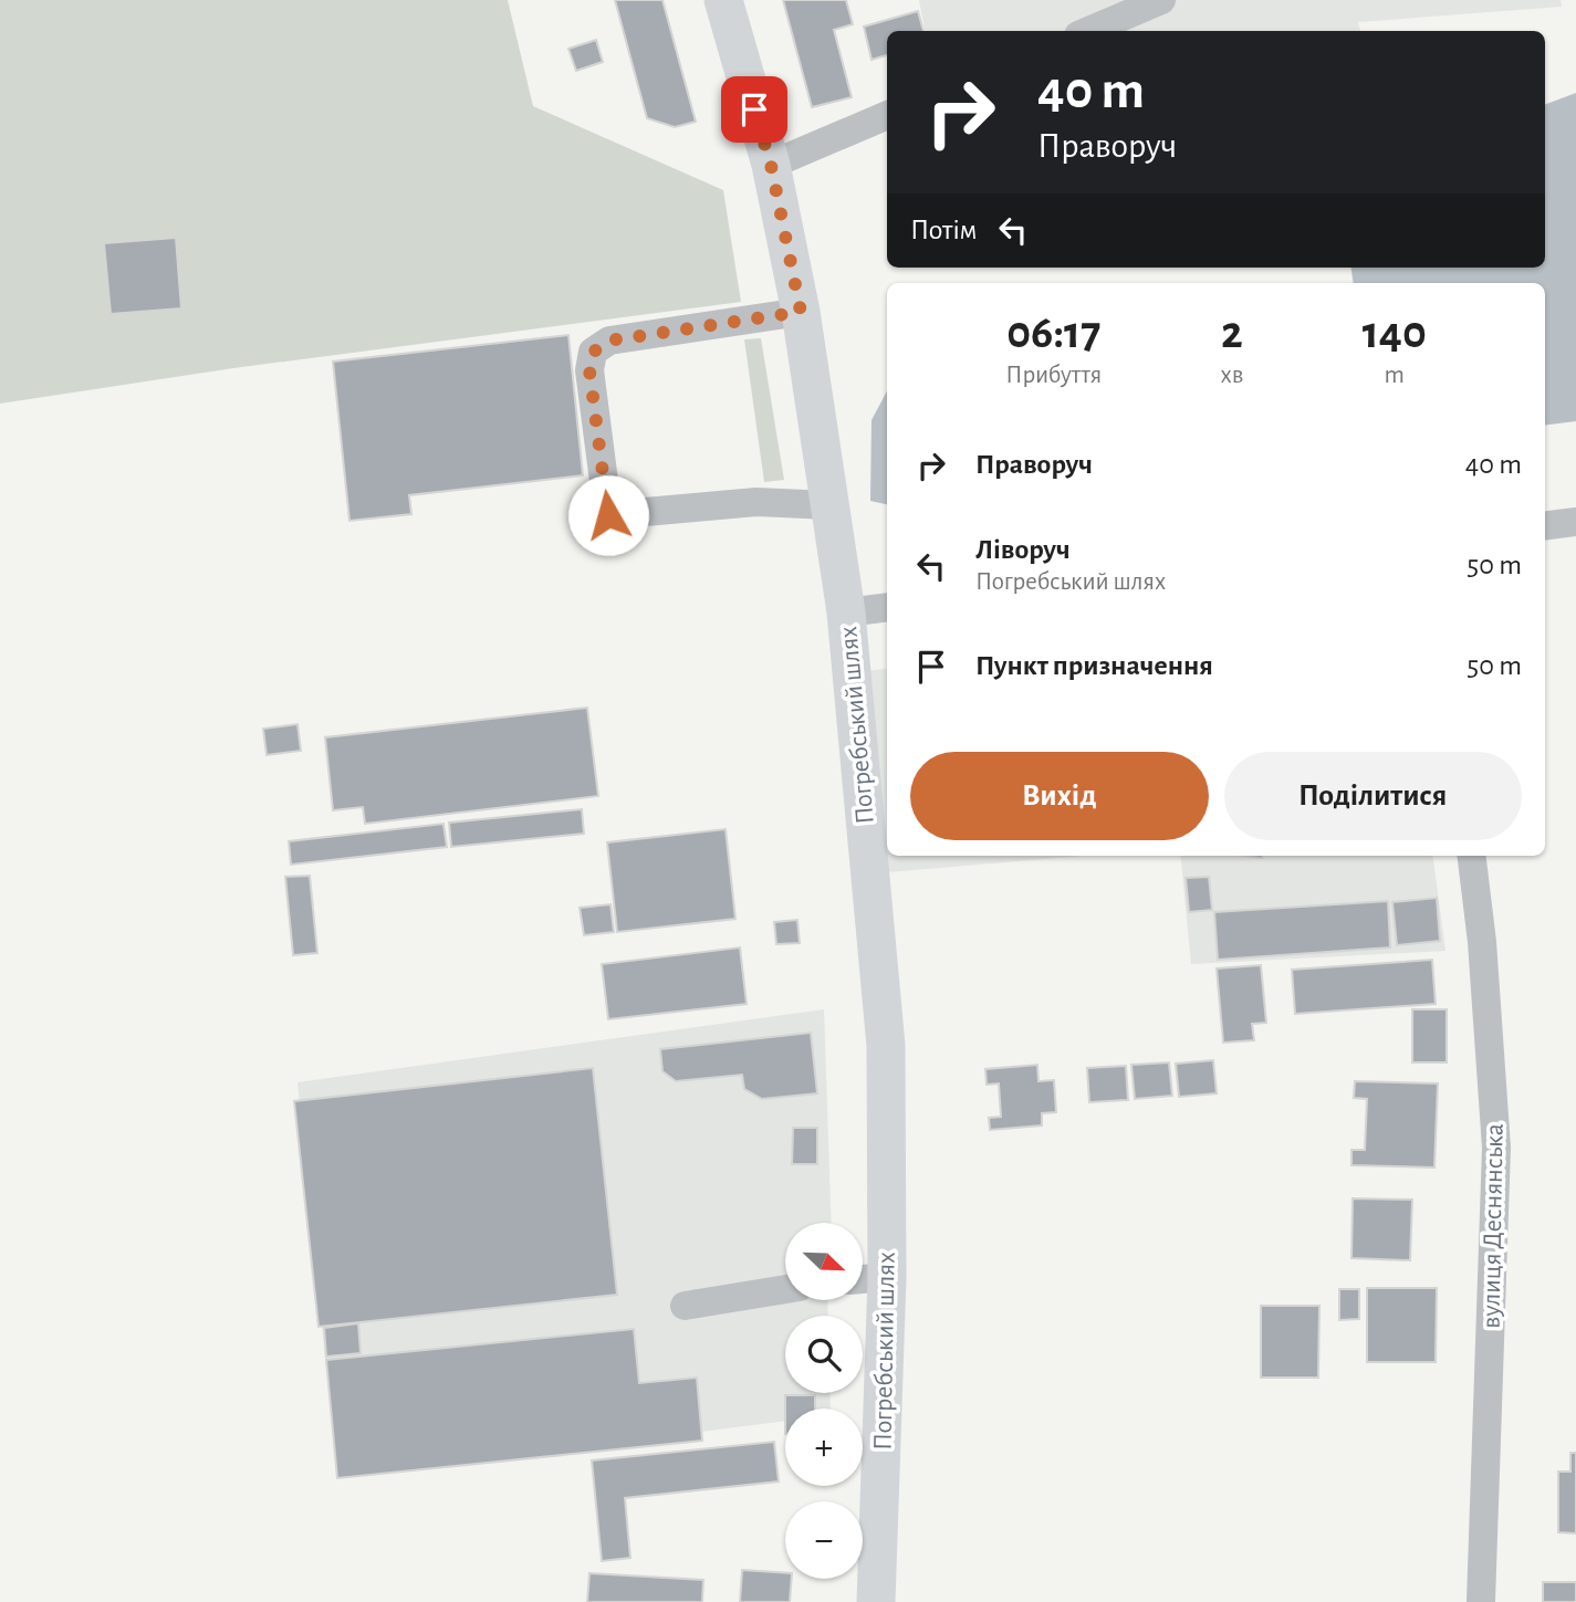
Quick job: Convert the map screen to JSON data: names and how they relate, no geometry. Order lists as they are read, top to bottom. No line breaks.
{"streets":{"main road":["Погребський шлях"],"street":["вулиця Деснянська"]},"north":"bottom right","page":{"turn":["40 m","Праворуч"],"then":"Потім","eta":["06:17","Прибуття","2","хв","140","m"],"list":[{"name":"Праворуч","value":"40 m"},{"name":"Ліворуч","note":"Погребський шлях","value":"50 m"},{"name":"Пункт призначення","value":"50 m"}],"buttons":["Вихід","Поділитися"],"map_buttons":["+","−"]}}
